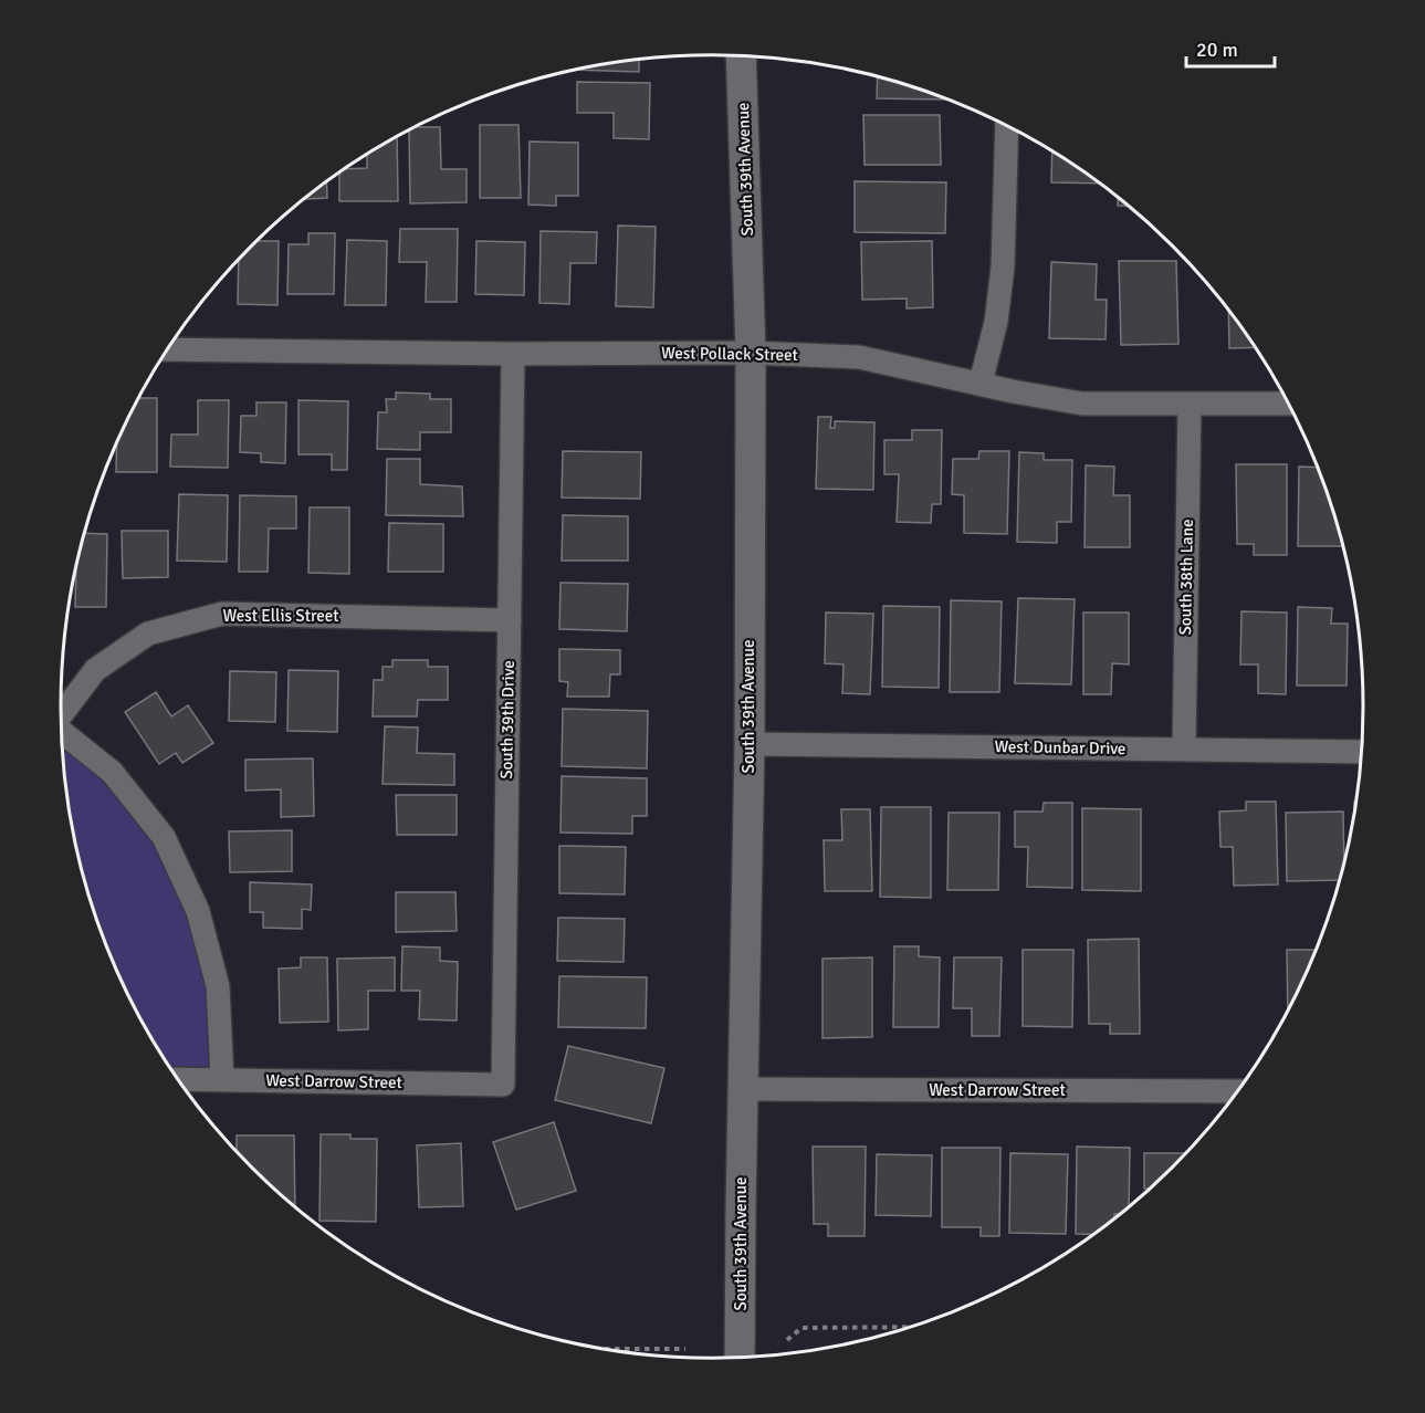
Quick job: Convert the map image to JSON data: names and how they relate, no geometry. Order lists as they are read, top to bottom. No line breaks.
{"streets":{"street":["South 39th Avenue","West Pollack Street","South 38th Lane","West Ellis Street","South 39th Drive","West Dunbar Drive","West Darrow Street"]},"crossings":[["South 39th Avenue","West Pollack Street"],["South 39th Avenue","West Dunbar Drive"],["South 39th Avenue","West Darrow Street"],["West Pollack Street","South 38th Lane"],["West Pollack Street","South 39th Drive"],["South 38th Lane","West Dunbar Drive"],["West Ellis Street","South 39th Drive"],["South 39th Drive","West Darrow Street"]],"scale_bar":"20 m"}
